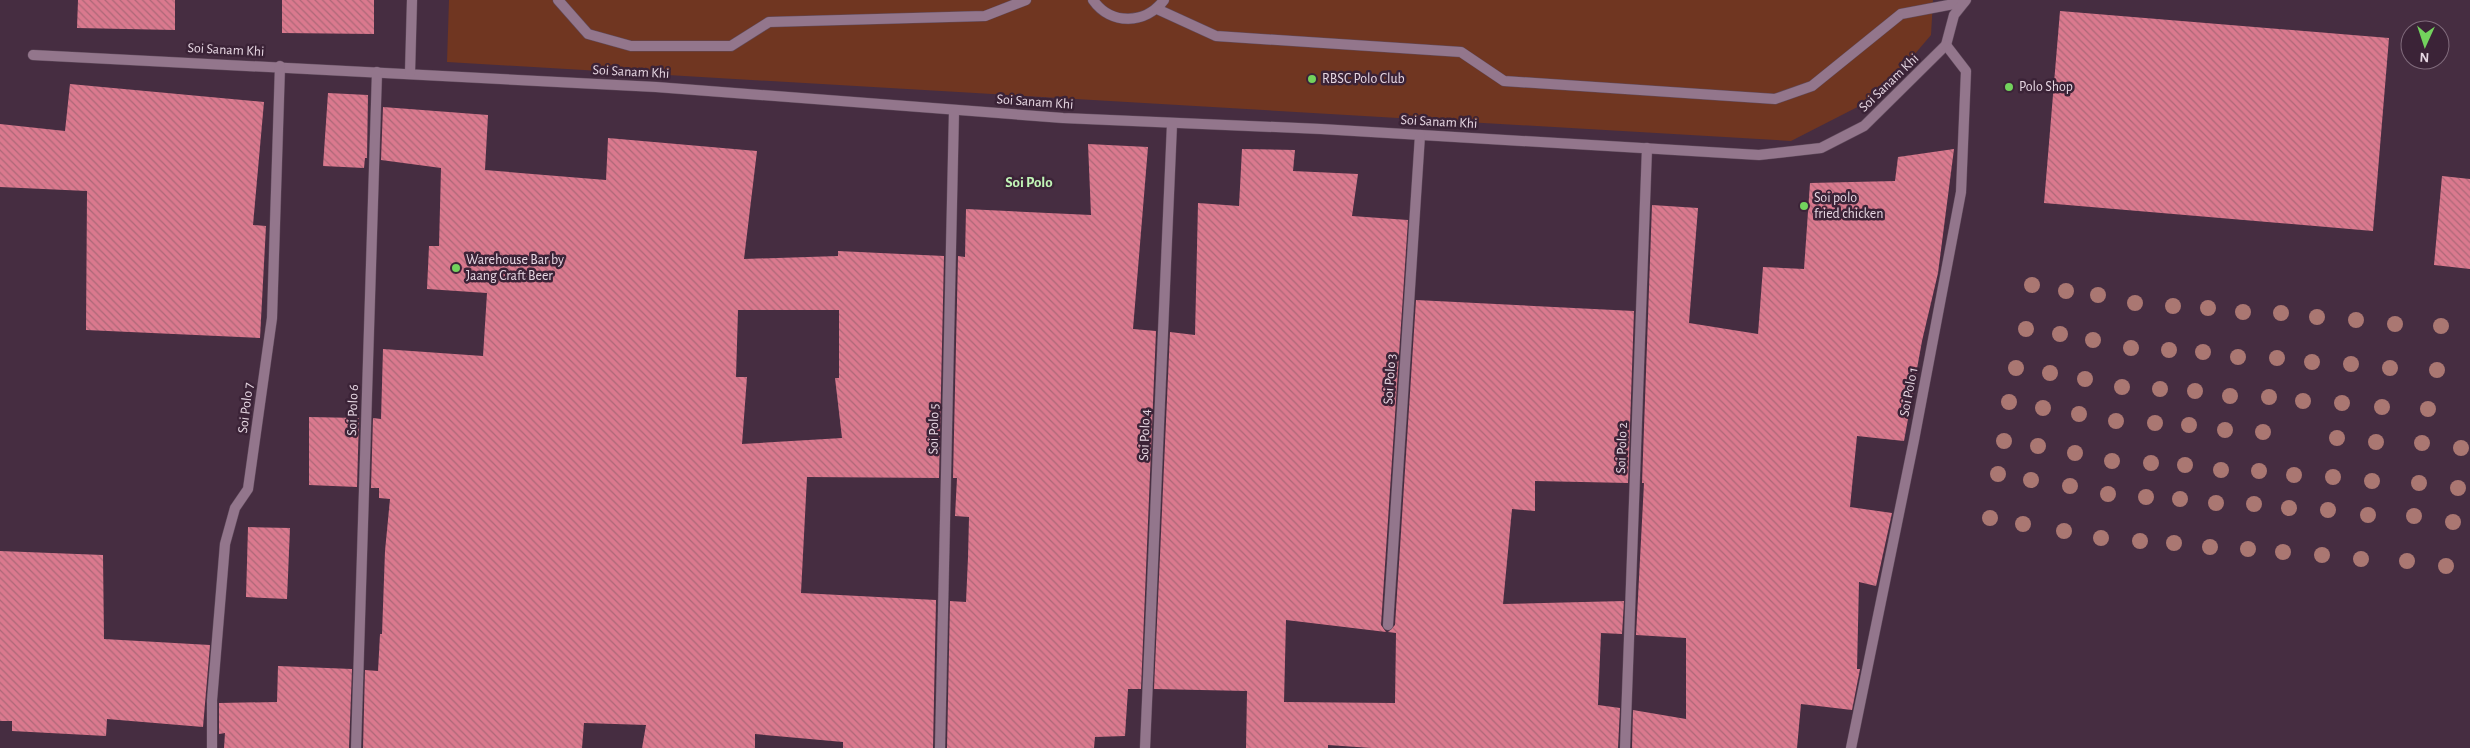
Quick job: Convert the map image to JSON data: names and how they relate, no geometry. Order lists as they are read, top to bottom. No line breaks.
{"streets":{"street":["Soi Sanam Khi","Soi Polo 3","Soi Polo 1","Soi Polo 7","Soi Polo 6","Soi Polo 5","Soi Polo 4","Soi Polo 2"]},"crossings":[["Soi Sanam Khi","Soi Polo 3"],["Soi Sanam Khi","Soi Polo 1"],["Soi Sanam Khi","Soi Polo 7"],["Soi Sanam Khi","Soi Polo 6"],["Soi Sanam Khi","Soi Polo 5"],["Soi Sanam Khi","Soi Polo 4"],["Soi Sanam Khi","Soi Polo 2"]],"districts":["Soi Polo"],"places":["RBSC Polo Club","Polo Shop","Soi polo fried chicken","Warehouse Bar by Jaang Craft Beer"],"north":"bottom"}
